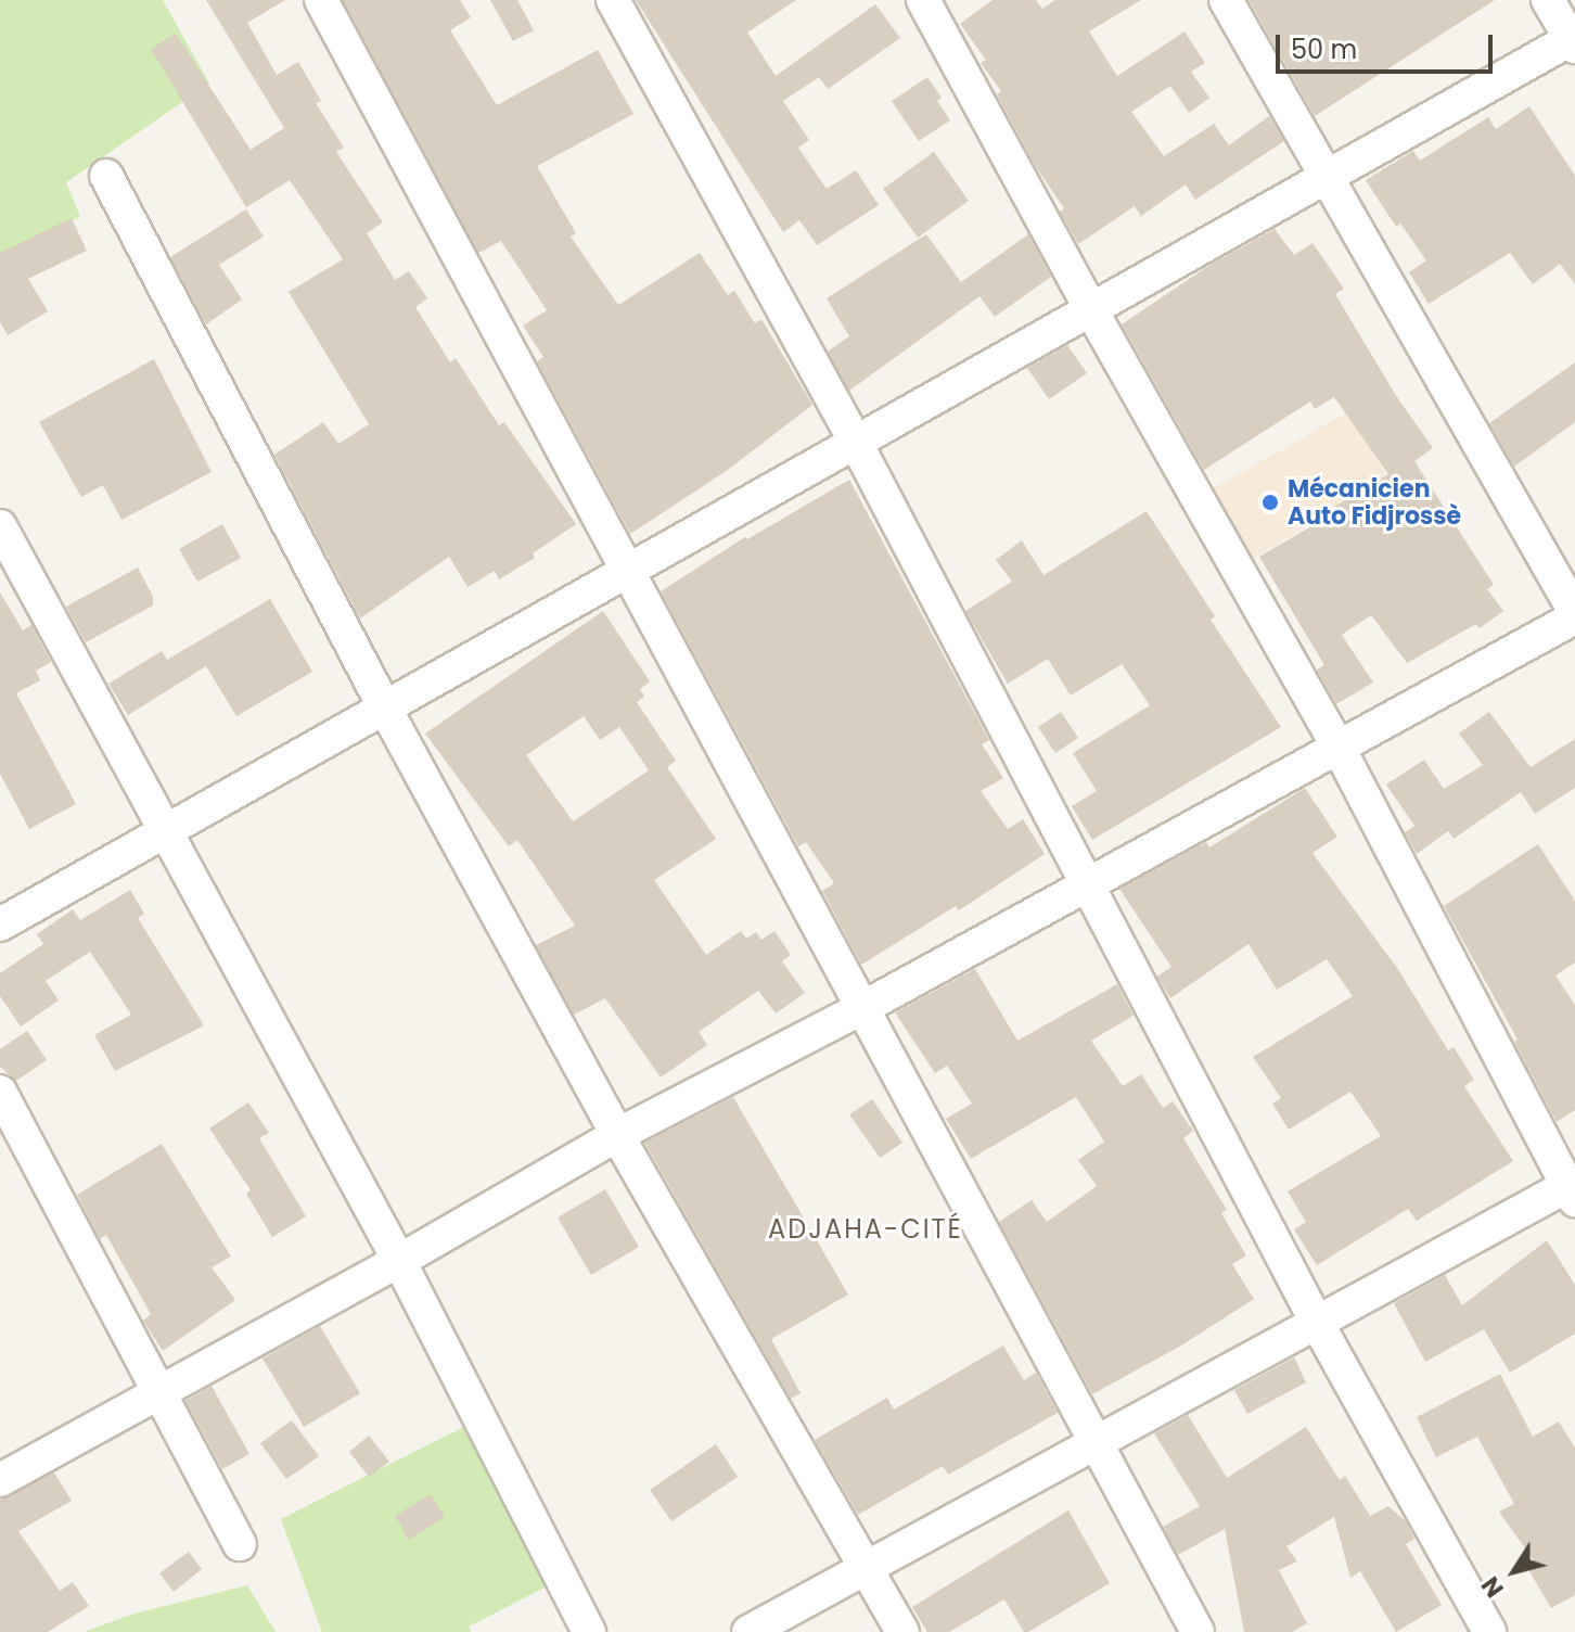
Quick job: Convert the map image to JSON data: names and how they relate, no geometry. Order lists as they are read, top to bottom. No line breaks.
{"districts":["ADJAHA-CITÉ"],"places":["Mécanicien Auto Fidjrossè"],"scale_bar":"50 m","north":"bottom left"}
